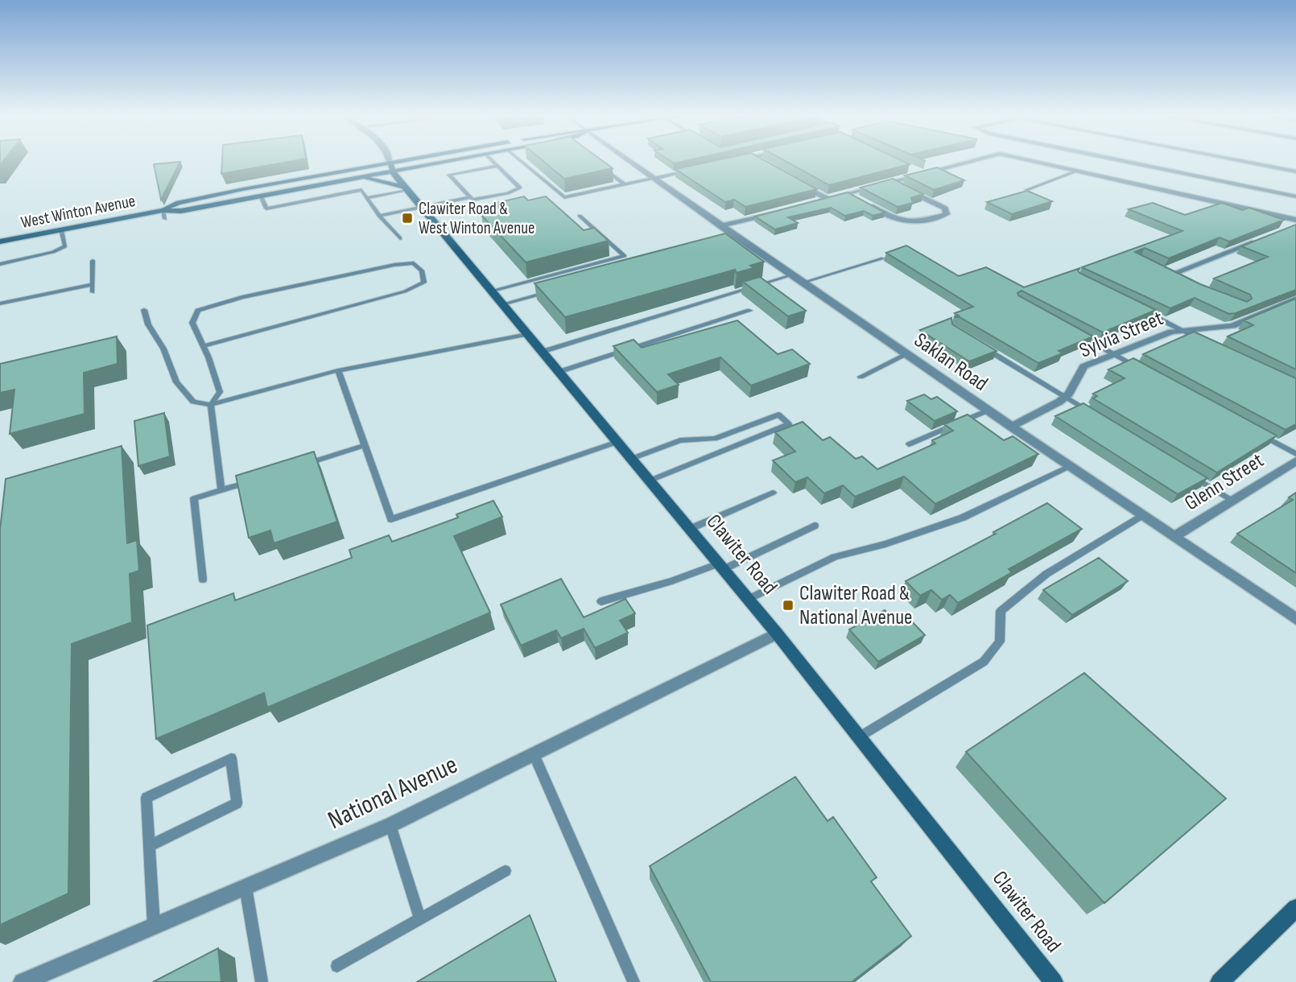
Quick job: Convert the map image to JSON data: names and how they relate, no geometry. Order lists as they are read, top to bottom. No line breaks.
{"streets":{"main road":["West Winton Avenue","Clawiter Road"],"street":["Sylvia Street","Saklan Road","Glenn Street","National Avenue"]},"crossings":[["West Winton Avenue","Clawiter Road"],["Sylvia Street","Saklan Road"],["Saklan Road","Glenn Street"],["Clawiter Road","National Avenue"]],"places":{"transit":["Clawiter Road & West Winton Avenue","Clawiter Road & National Avenue"]}}
